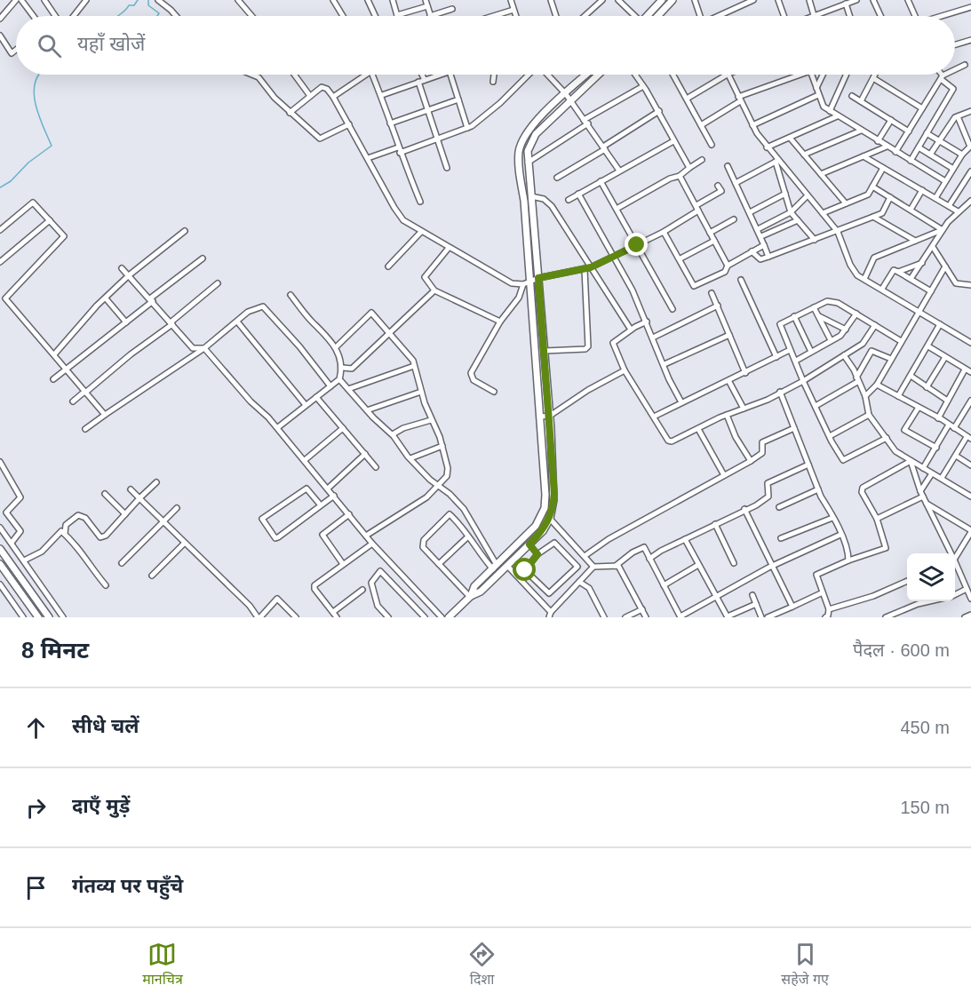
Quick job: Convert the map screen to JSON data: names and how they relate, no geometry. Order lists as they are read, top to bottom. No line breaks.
{"page":{"search":"यहाँ खोजें","heading":["8 मिनट","पैदल · 600 m"],"list":[["सीधे चलें","450 m"],["दाएँ मुड़ें","150 m"],"गंतव्य पर पहुँचे"],"nav":["मानचित्र","दिशा","सहेजे गए"]}}
